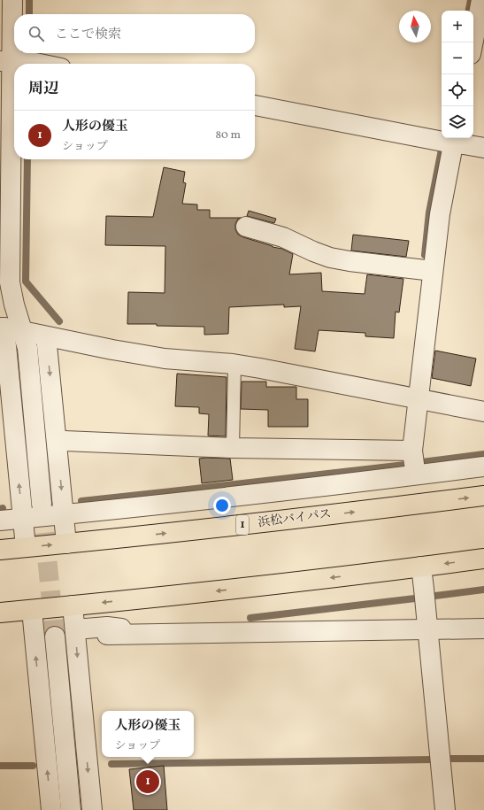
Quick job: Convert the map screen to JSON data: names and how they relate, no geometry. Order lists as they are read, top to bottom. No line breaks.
{"streets":{"highway":["浜松バイパス","1"]},"north":"top","page":{"map_buttons":["+","−"],"search":"ここで検索","heading":"周辺","list":[{"mark":"1","name":"人形の優玉","note":"ショップ","value":"80 m"}],"popup":["人形の優玉","ショップ"],"pins":"1"}}
